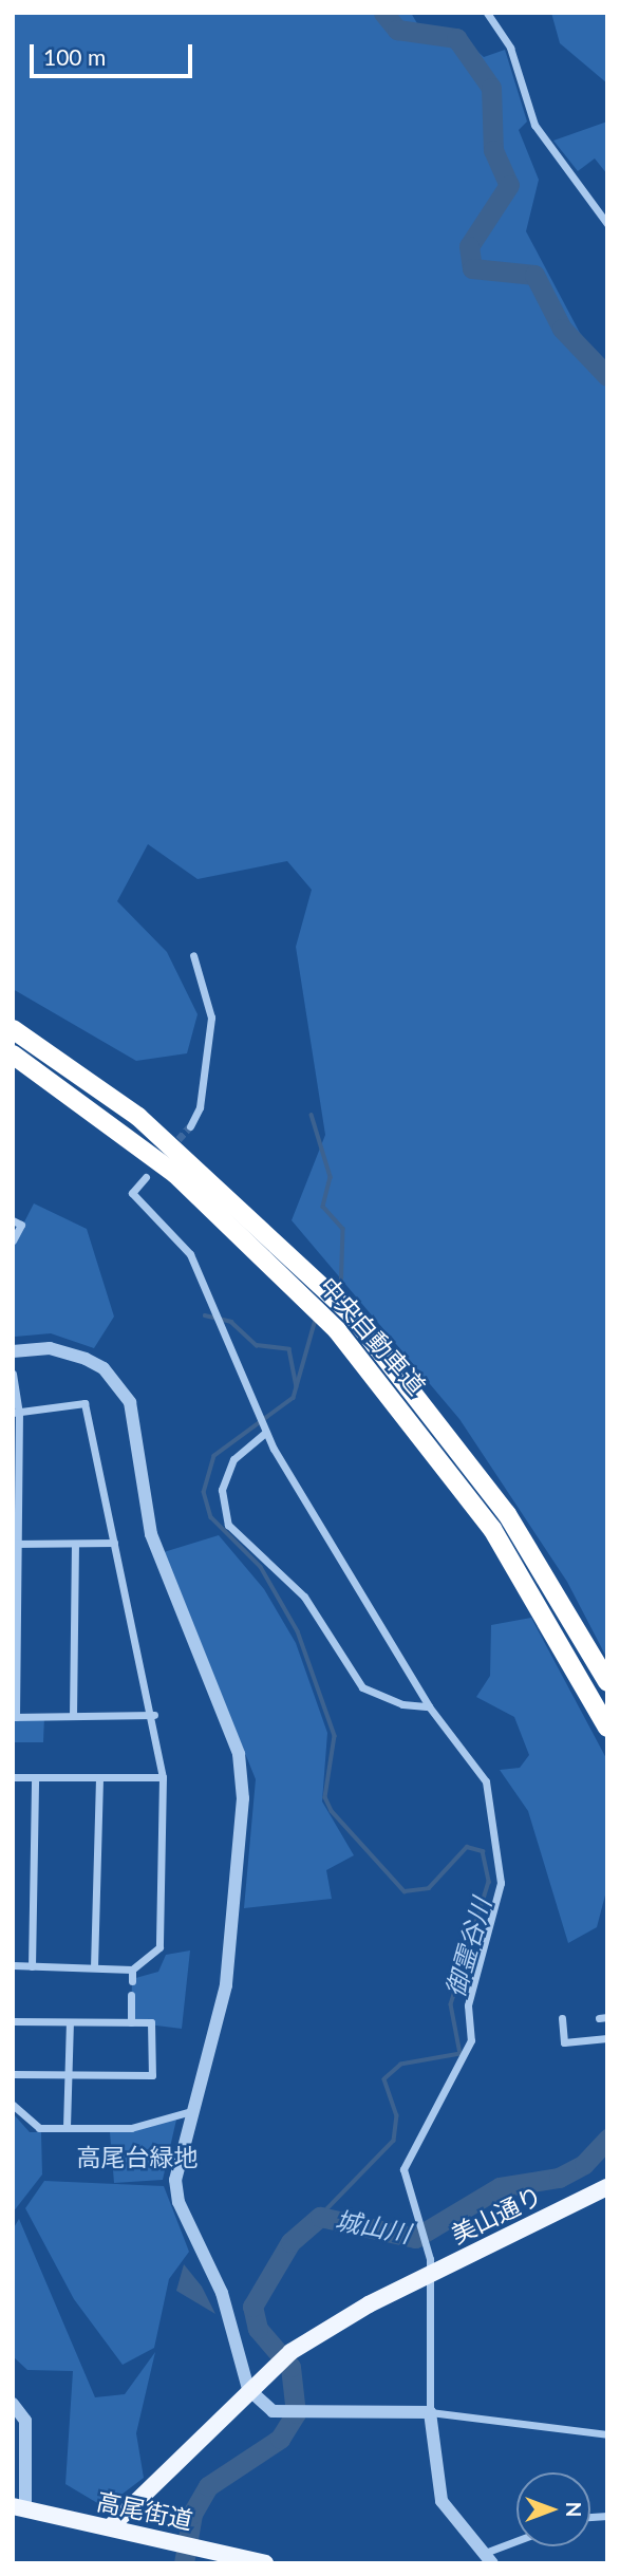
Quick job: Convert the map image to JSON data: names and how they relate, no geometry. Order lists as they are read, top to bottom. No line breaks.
{"streets":{"highway":["中央自動車道"],"main road":["美山通り","高尾街道"]},"water":["御霊谷川","城山川"],"parks":["高尾台緑地"],"scale_bar":"100 m","north":"right"}
